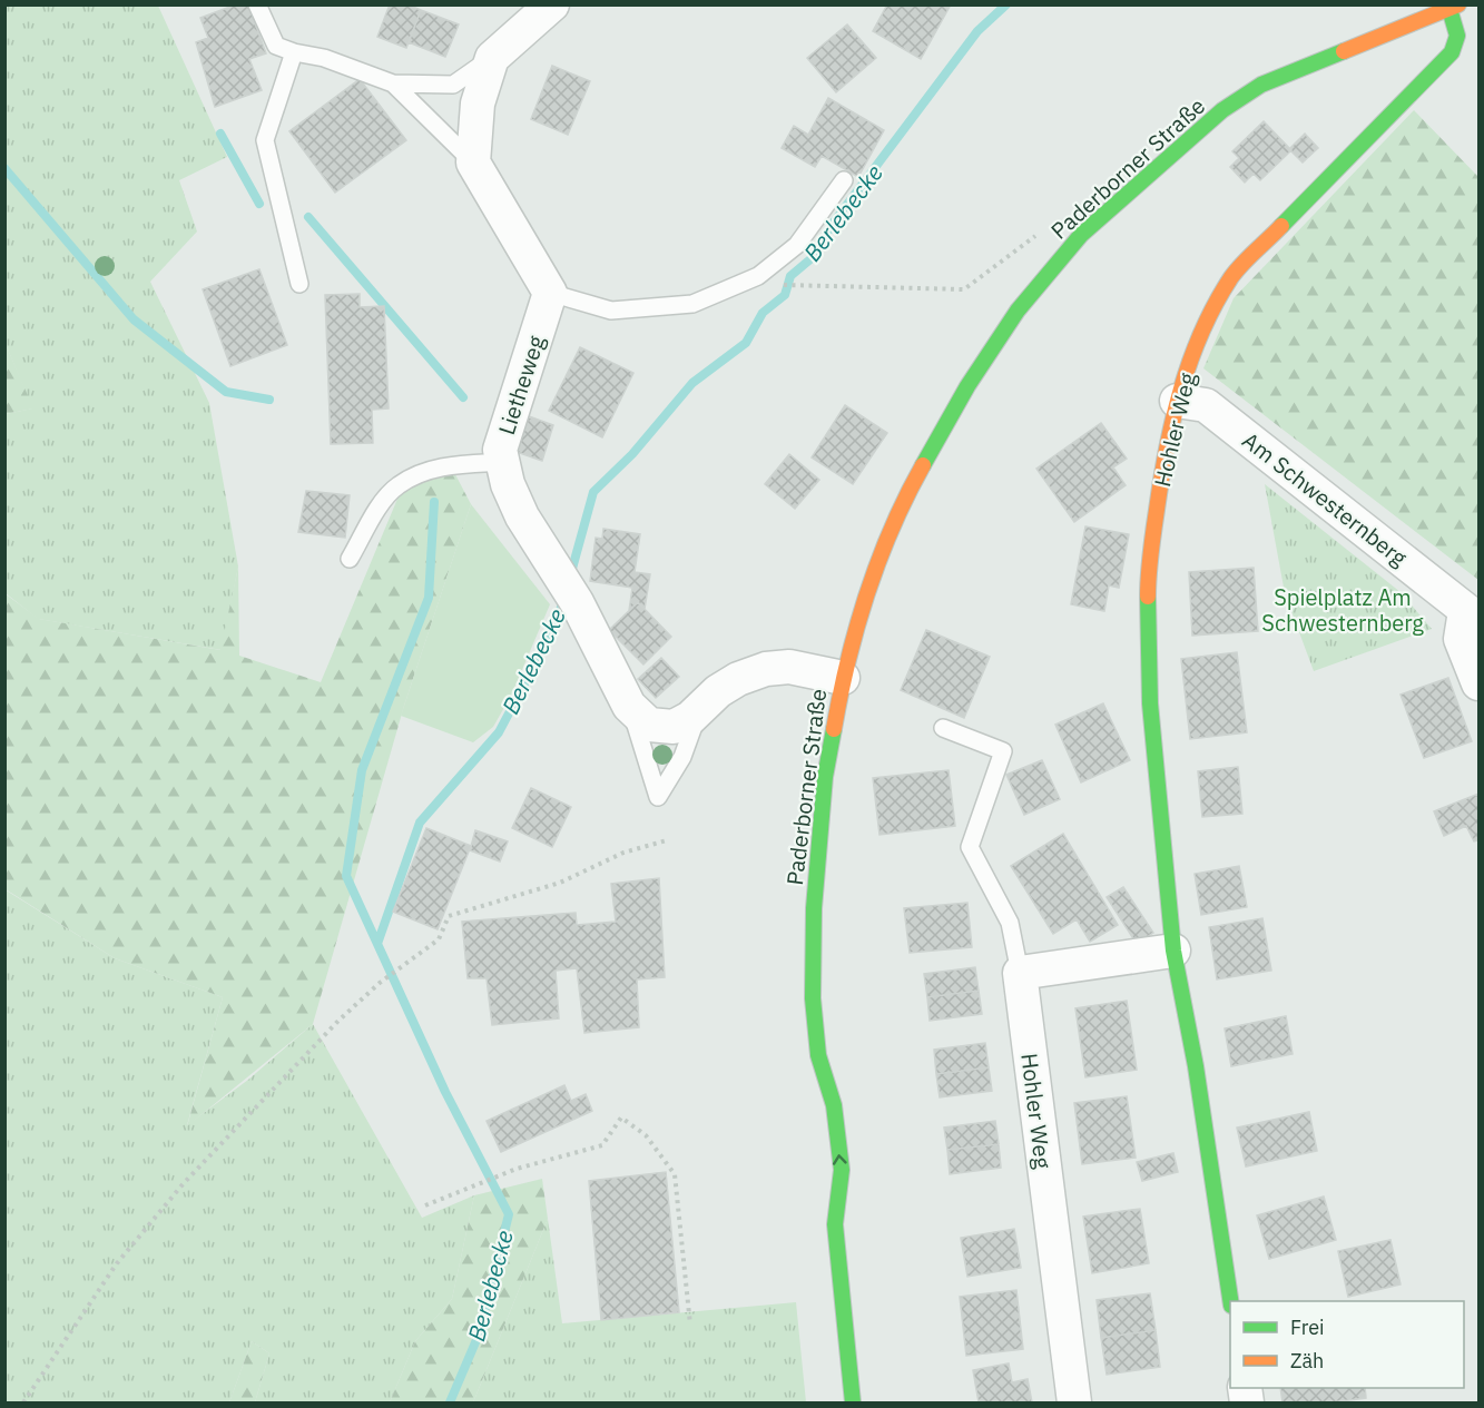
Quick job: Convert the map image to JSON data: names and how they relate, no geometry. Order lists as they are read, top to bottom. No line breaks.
{"streets":{"main road":["Paderborner Straße","Hohler Weg"],"street":["Lietheweg","Am Schwesternberg"]},"crossings":[["Paderborner Straße","Lietheweg"],["Paderborner Straße","Hohler Weg"],["Hohler Weg","Am Schwesternberg"]],"water":["Berlebecke"],"parks":["Spielplatz Am Schwesternberg"],"legend":["Frei","Zäh"]}
